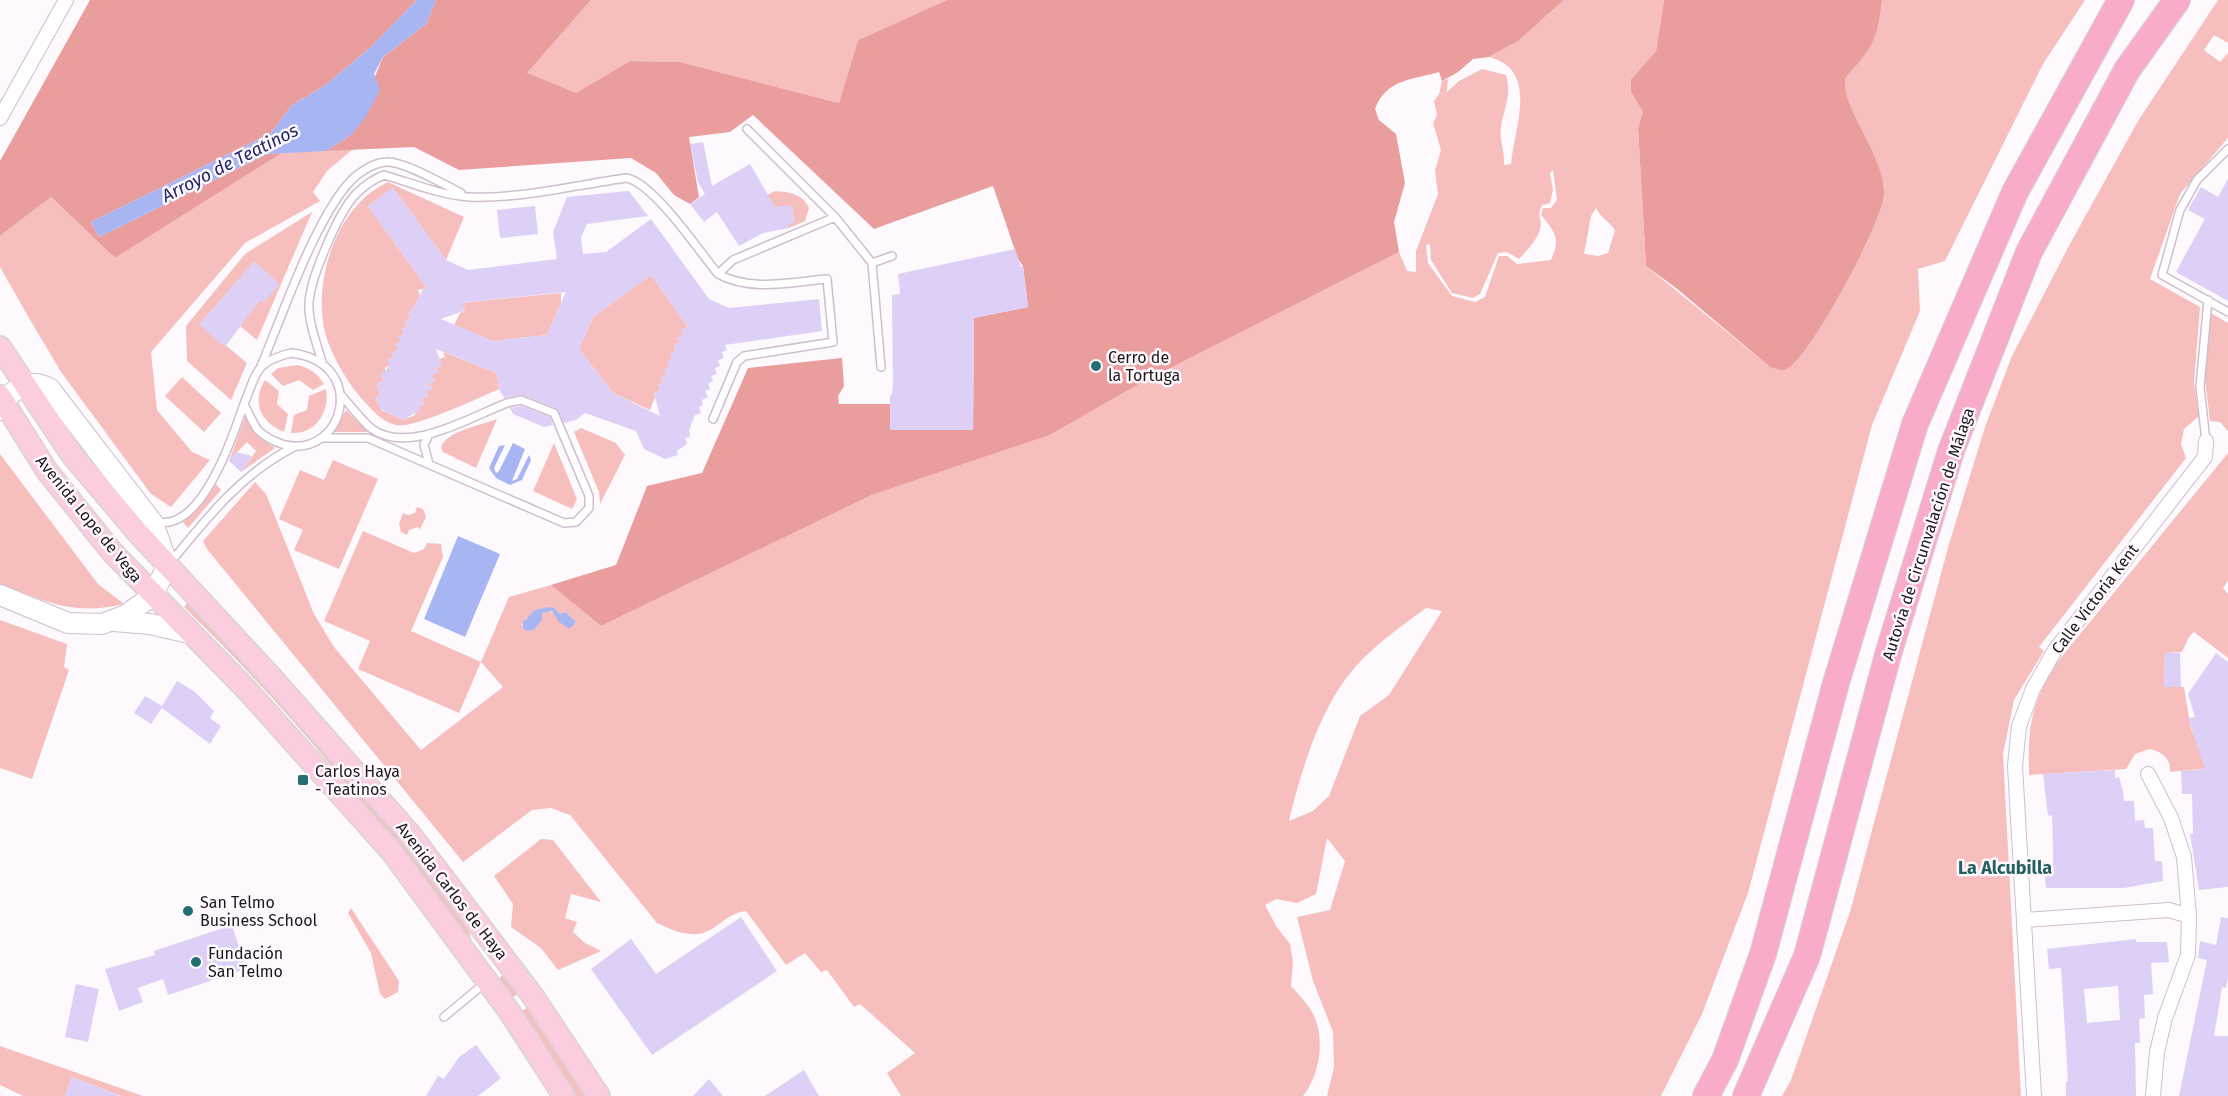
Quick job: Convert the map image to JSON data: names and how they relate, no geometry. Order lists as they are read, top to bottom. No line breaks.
{"streets":{"highway":["Autovía de Circunvalación de Málaga"],"main road":["Avenida Lope de Vega","Avenida Carlos de Haya"],"street":["Calle Victoria Kent"]},"crossings":[["Avenida Lope de Vega","Avenida Carlos de Haya"]],"districts":["La Alcubilla"],"water":["Arroyo de Teatinos"],"places":{"other":["Cerro de la Tortuga","San Telmo Business School","Fundación San Telmo"],"transit":["Carlos Haya - Teatinos"]}}
